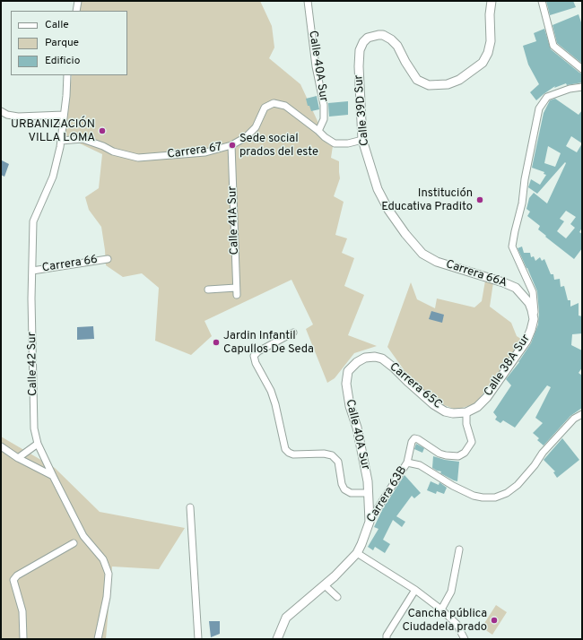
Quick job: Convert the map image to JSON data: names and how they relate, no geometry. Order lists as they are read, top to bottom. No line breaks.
{"streets":{"main road":["Calle 40A Sur","Calle 39D Sur","Carrera 66A","Calle 38A Sur","Carrera 65C","Carrera 63B"],"street":["Carrera 67","Calle 41A Sur","Carrera 66","Calle 42 Sur"]},"crossings":[["Calle 40A Sur","Carrera 67"],["Calle 40A Sur","Carrera 65C"],["Calle 40A Sur","Carrera 63B"],["Calle 39D Sur","Carrera 67"],["Calle 39D Sur","Carrera 66A"],["Carrera 67","Calle 41A Sur"],["Carrera 67","Calle 42 Sur"],["Carrera 66","Calle 42 Sur"],["Carrera 66A","Calle 38A Sur"],["Calle 38A Sur","Carrera 65C"]],"places":["URBANIZACIÓN VILLA LOMA","Sede social prados del este","Institución Educativa Pradito","Jardin Infantil Capullos De Seda","Cancha pública Ciudadela prado"],"legend":["Calle","Parque","Edificio"]}
